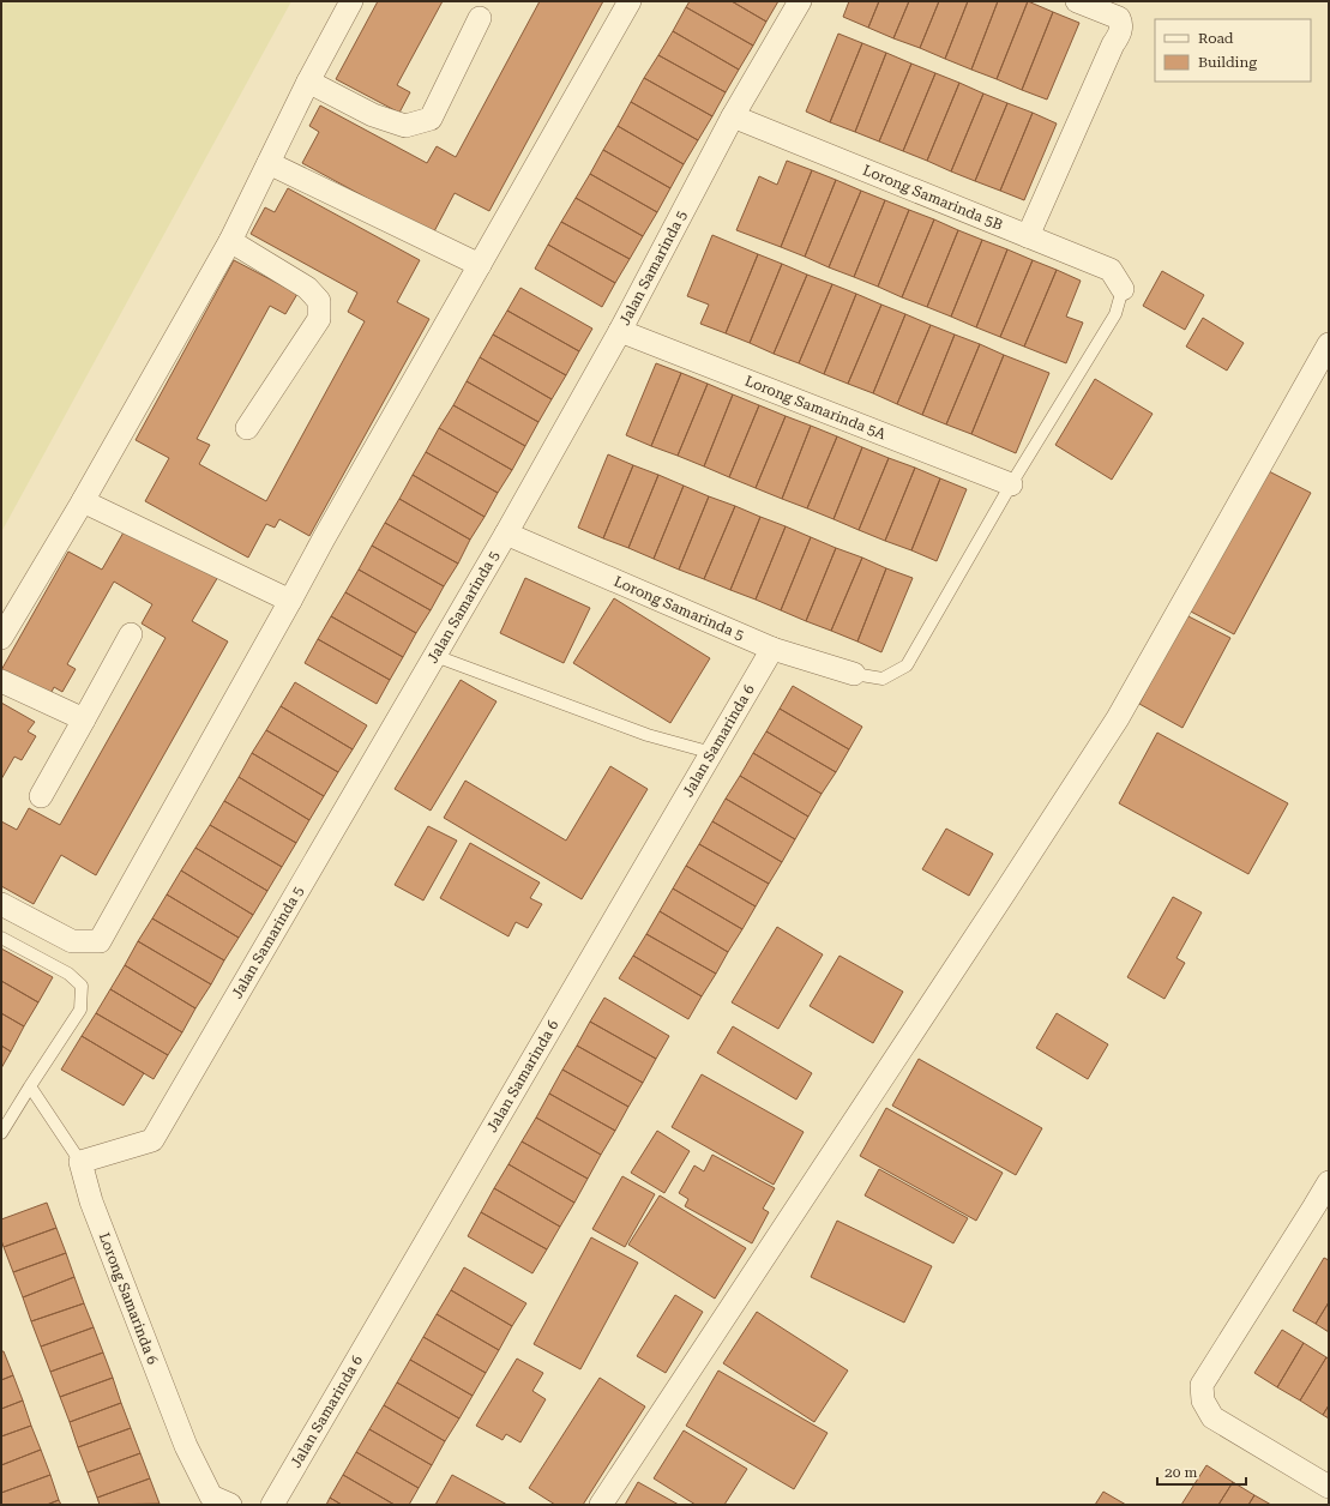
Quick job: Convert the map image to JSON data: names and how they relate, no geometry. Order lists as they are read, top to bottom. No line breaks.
{"streets":{"street":["Lorong Samarinda 5B","Jalan Samarinda 5","Lorong Samarinda 5A","Lorong Samarinda 5","Jalan Samarinda 6","Lorong Samarinda 6"]},"crossings":[["Lorong Samarinda 5B","Jalan Samarinda 5"],["Jalan Samarinda 5","Lorong Samarinda 5A"],["Jalan Samarinda 5","Lorong Samarinda 5"],["Jalan Samarinda 5","Lorong Samarinda 6"],["Lorong Samarinda 5","Jalan Samarinda 6"]],"legend":["Road","Building"],"scale_bar":"20 m"}
